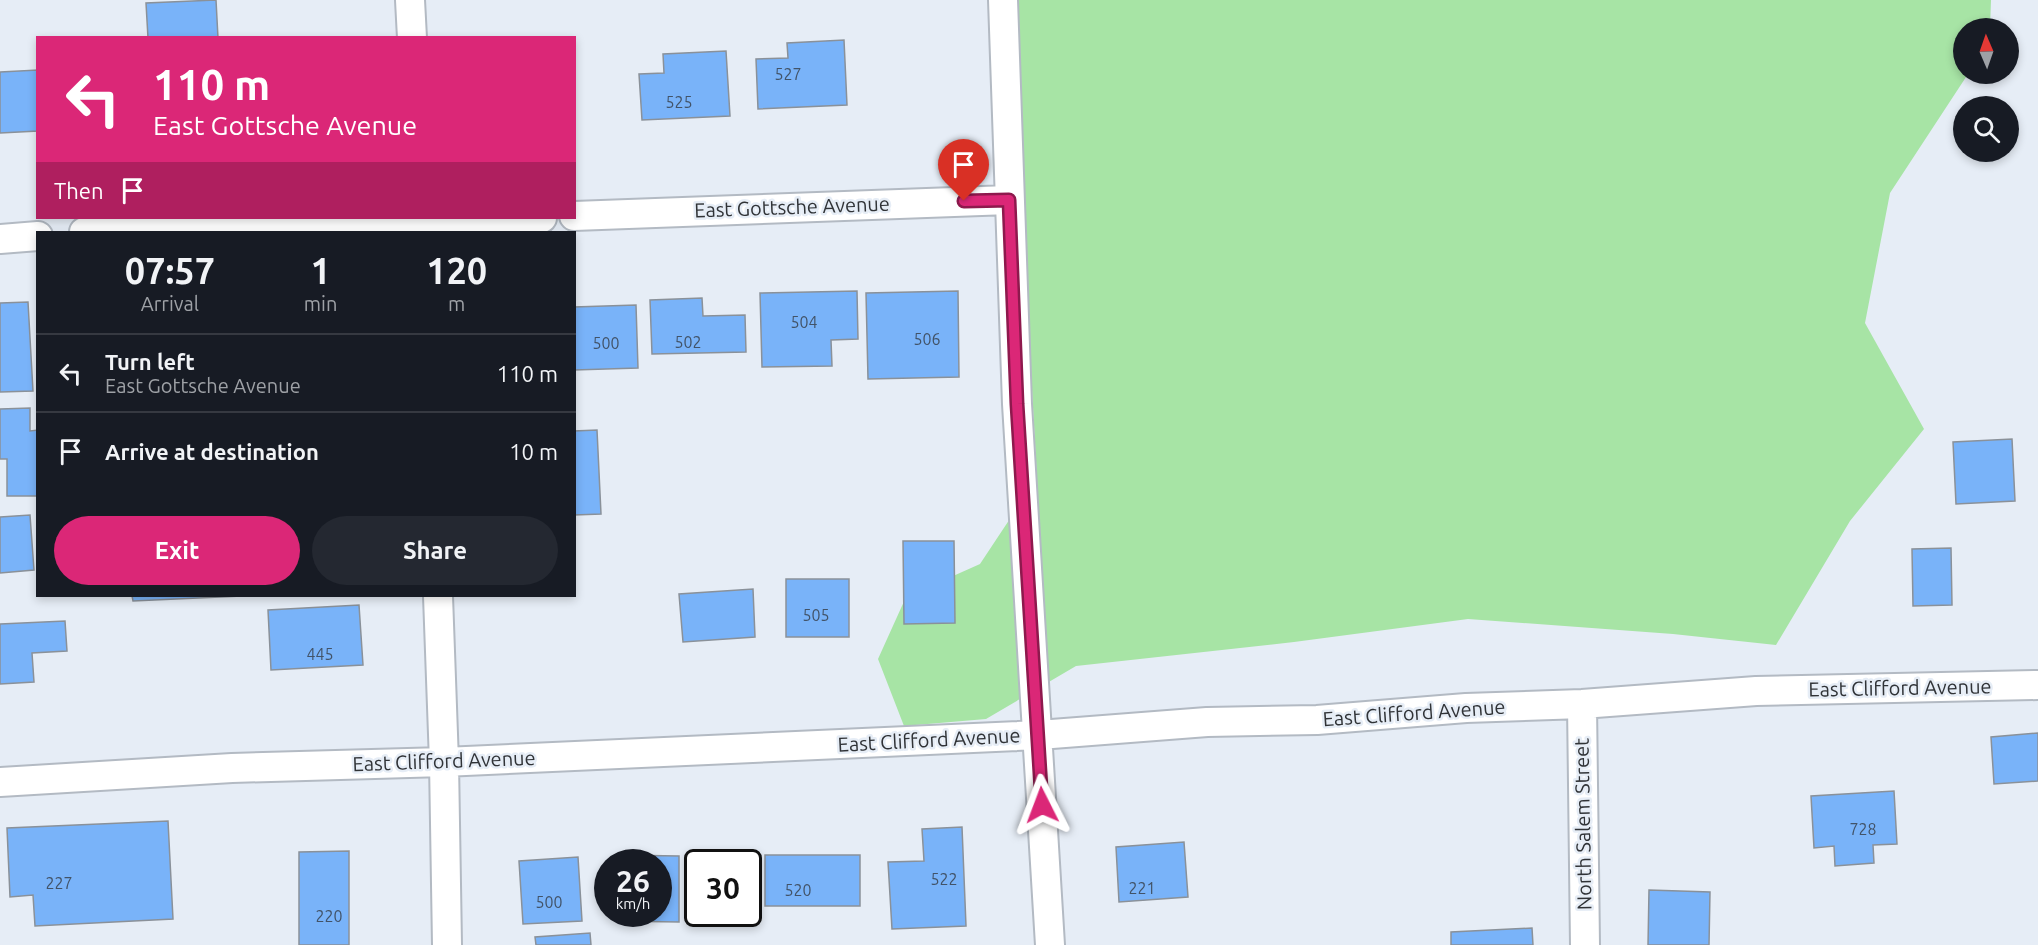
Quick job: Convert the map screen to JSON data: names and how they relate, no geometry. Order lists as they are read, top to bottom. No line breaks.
{"streets":{"street":["East Gottsche Avenue","East Clifford Avenue","North Salem Street"]},"crossings":[["East Clifford Avenue","North Salem Street"]],"house_numbers":["527","525","504","506","502","500","505","445","728","522","227","221","520","500","220"],"north":"top","page":{"turn":["110 m","East Gottsche Avenue"],"then":"Then","eta":["07:57","Arrival","1","min","120","m"],"list":[{"name":"Turn left","note":"East Gottsche Avenue","value":"110 m"},{"name":"Arrive at destination","value":"10 m"}],"buttons":["Exit","Share"],"speed":"26 km/h","limit":"30"}}
